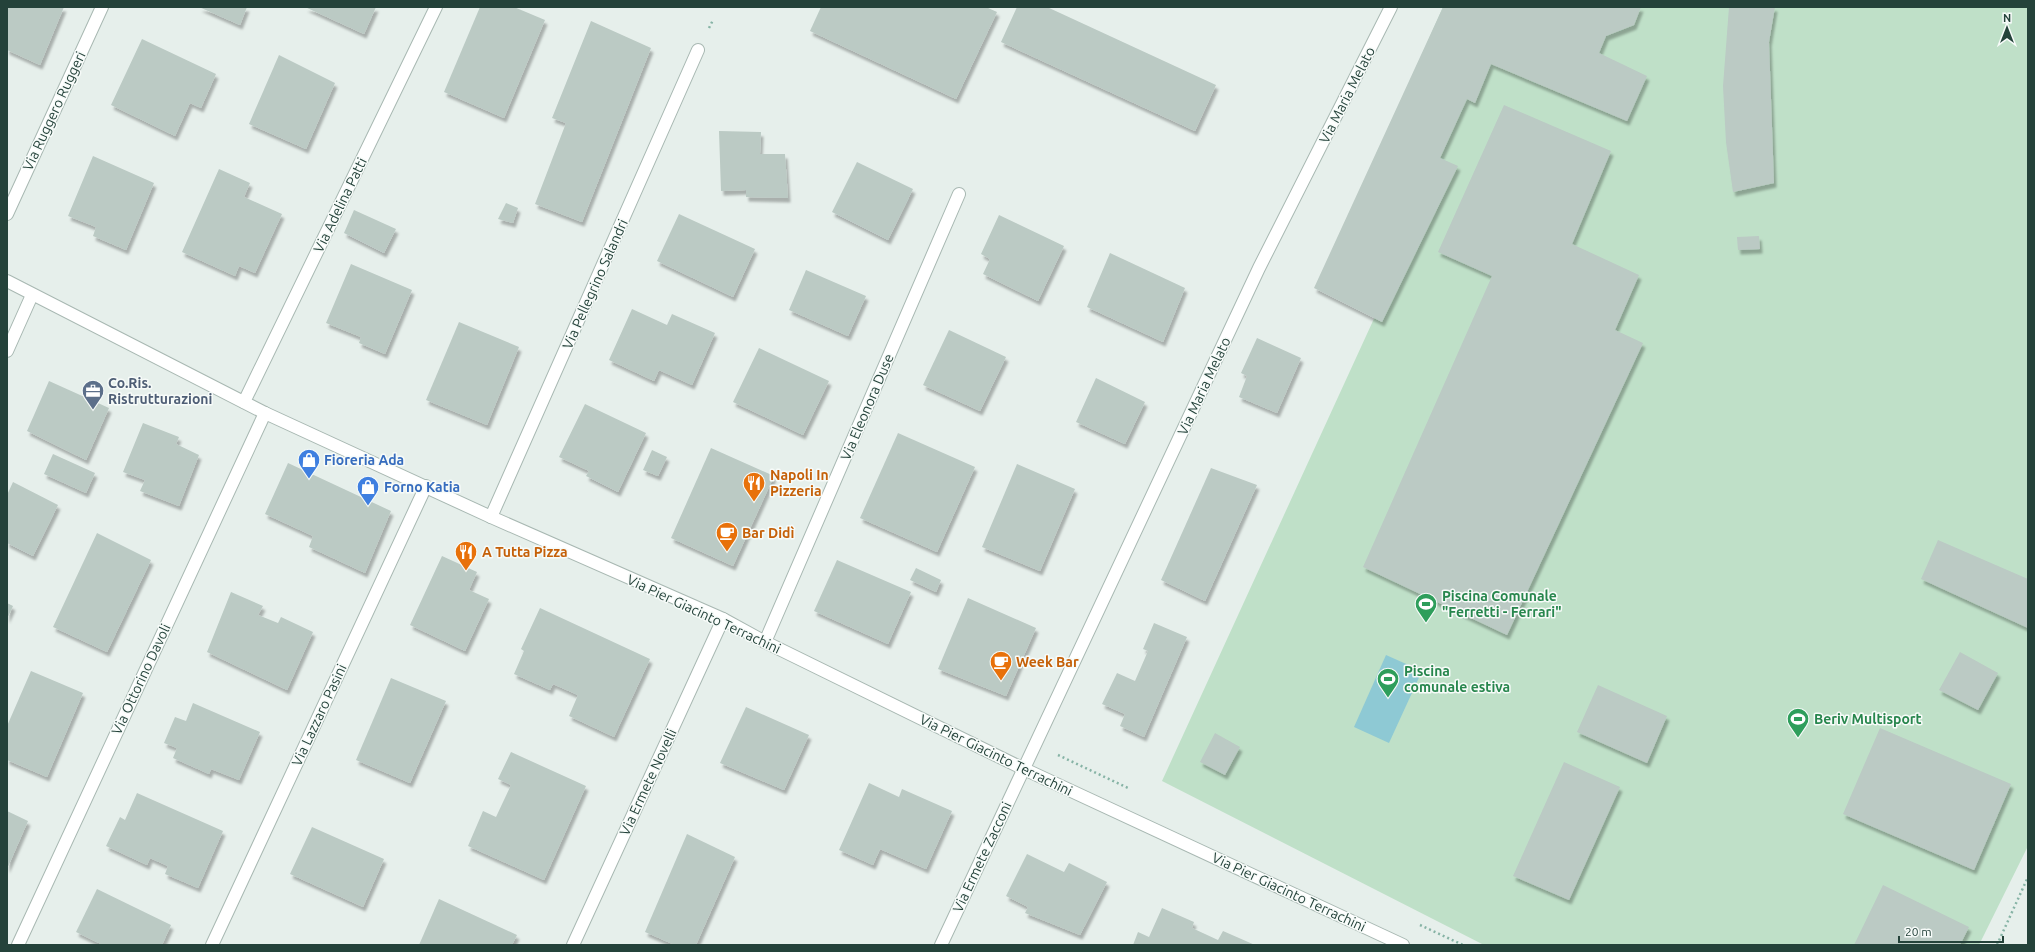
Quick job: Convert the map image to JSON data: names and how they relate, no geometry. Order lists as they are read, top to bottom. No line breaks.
{"streets":{"street":["Via Maria Melato","Via Ruggero Ruggeri","Via Adelina Patti","Via Pellegrino Salandri","Via Eleonora Duse","Via Pier Giacinto Terrachini","Via Ottorino Davoli","Via Lazzaro Pasini","Via Ermete Novelli","Via Ermete Zacconi"]},"crossings":[["Via Maria Melato","Via Pier Giacinto Terrachini"],["Via Maria Melato","Via Ermete Zacconi"],["Via Adelina Patti","Via Pier Giacinto Terrachini"],["Via Pellegrino Salandri","Via Pier Giacinto Terrachini"],["Via Eleonora Duse","Via Pier Giacinto Terrachini"],["Via Pier Giacinto Terrachini","Via Ottorino Davoli"],["Via Pier Giacinto Terrachini","Via Lazzaro Pasini"],["Via Pier Giacinto Terrachini","Via Ermete Novelli"],["Via Pier Giacinto Terrachini","Via Ermete Zacconi"]],"places":{"office":["Co.Ris. Ristrutturazioni"],"shop":["Fioreria Ada","Forno Katia"],"restaurant":["Napoli In Pizzeria","A Tutta Pizza"],"cafe":["Bar Didì","Week Bar"],"sports":["Piscina Comunale \"Ferretti - Ferrari\"","Piscina comunale estiva","Beriv Multisport"]},"scale_bar":"20 m","north":"top"}
